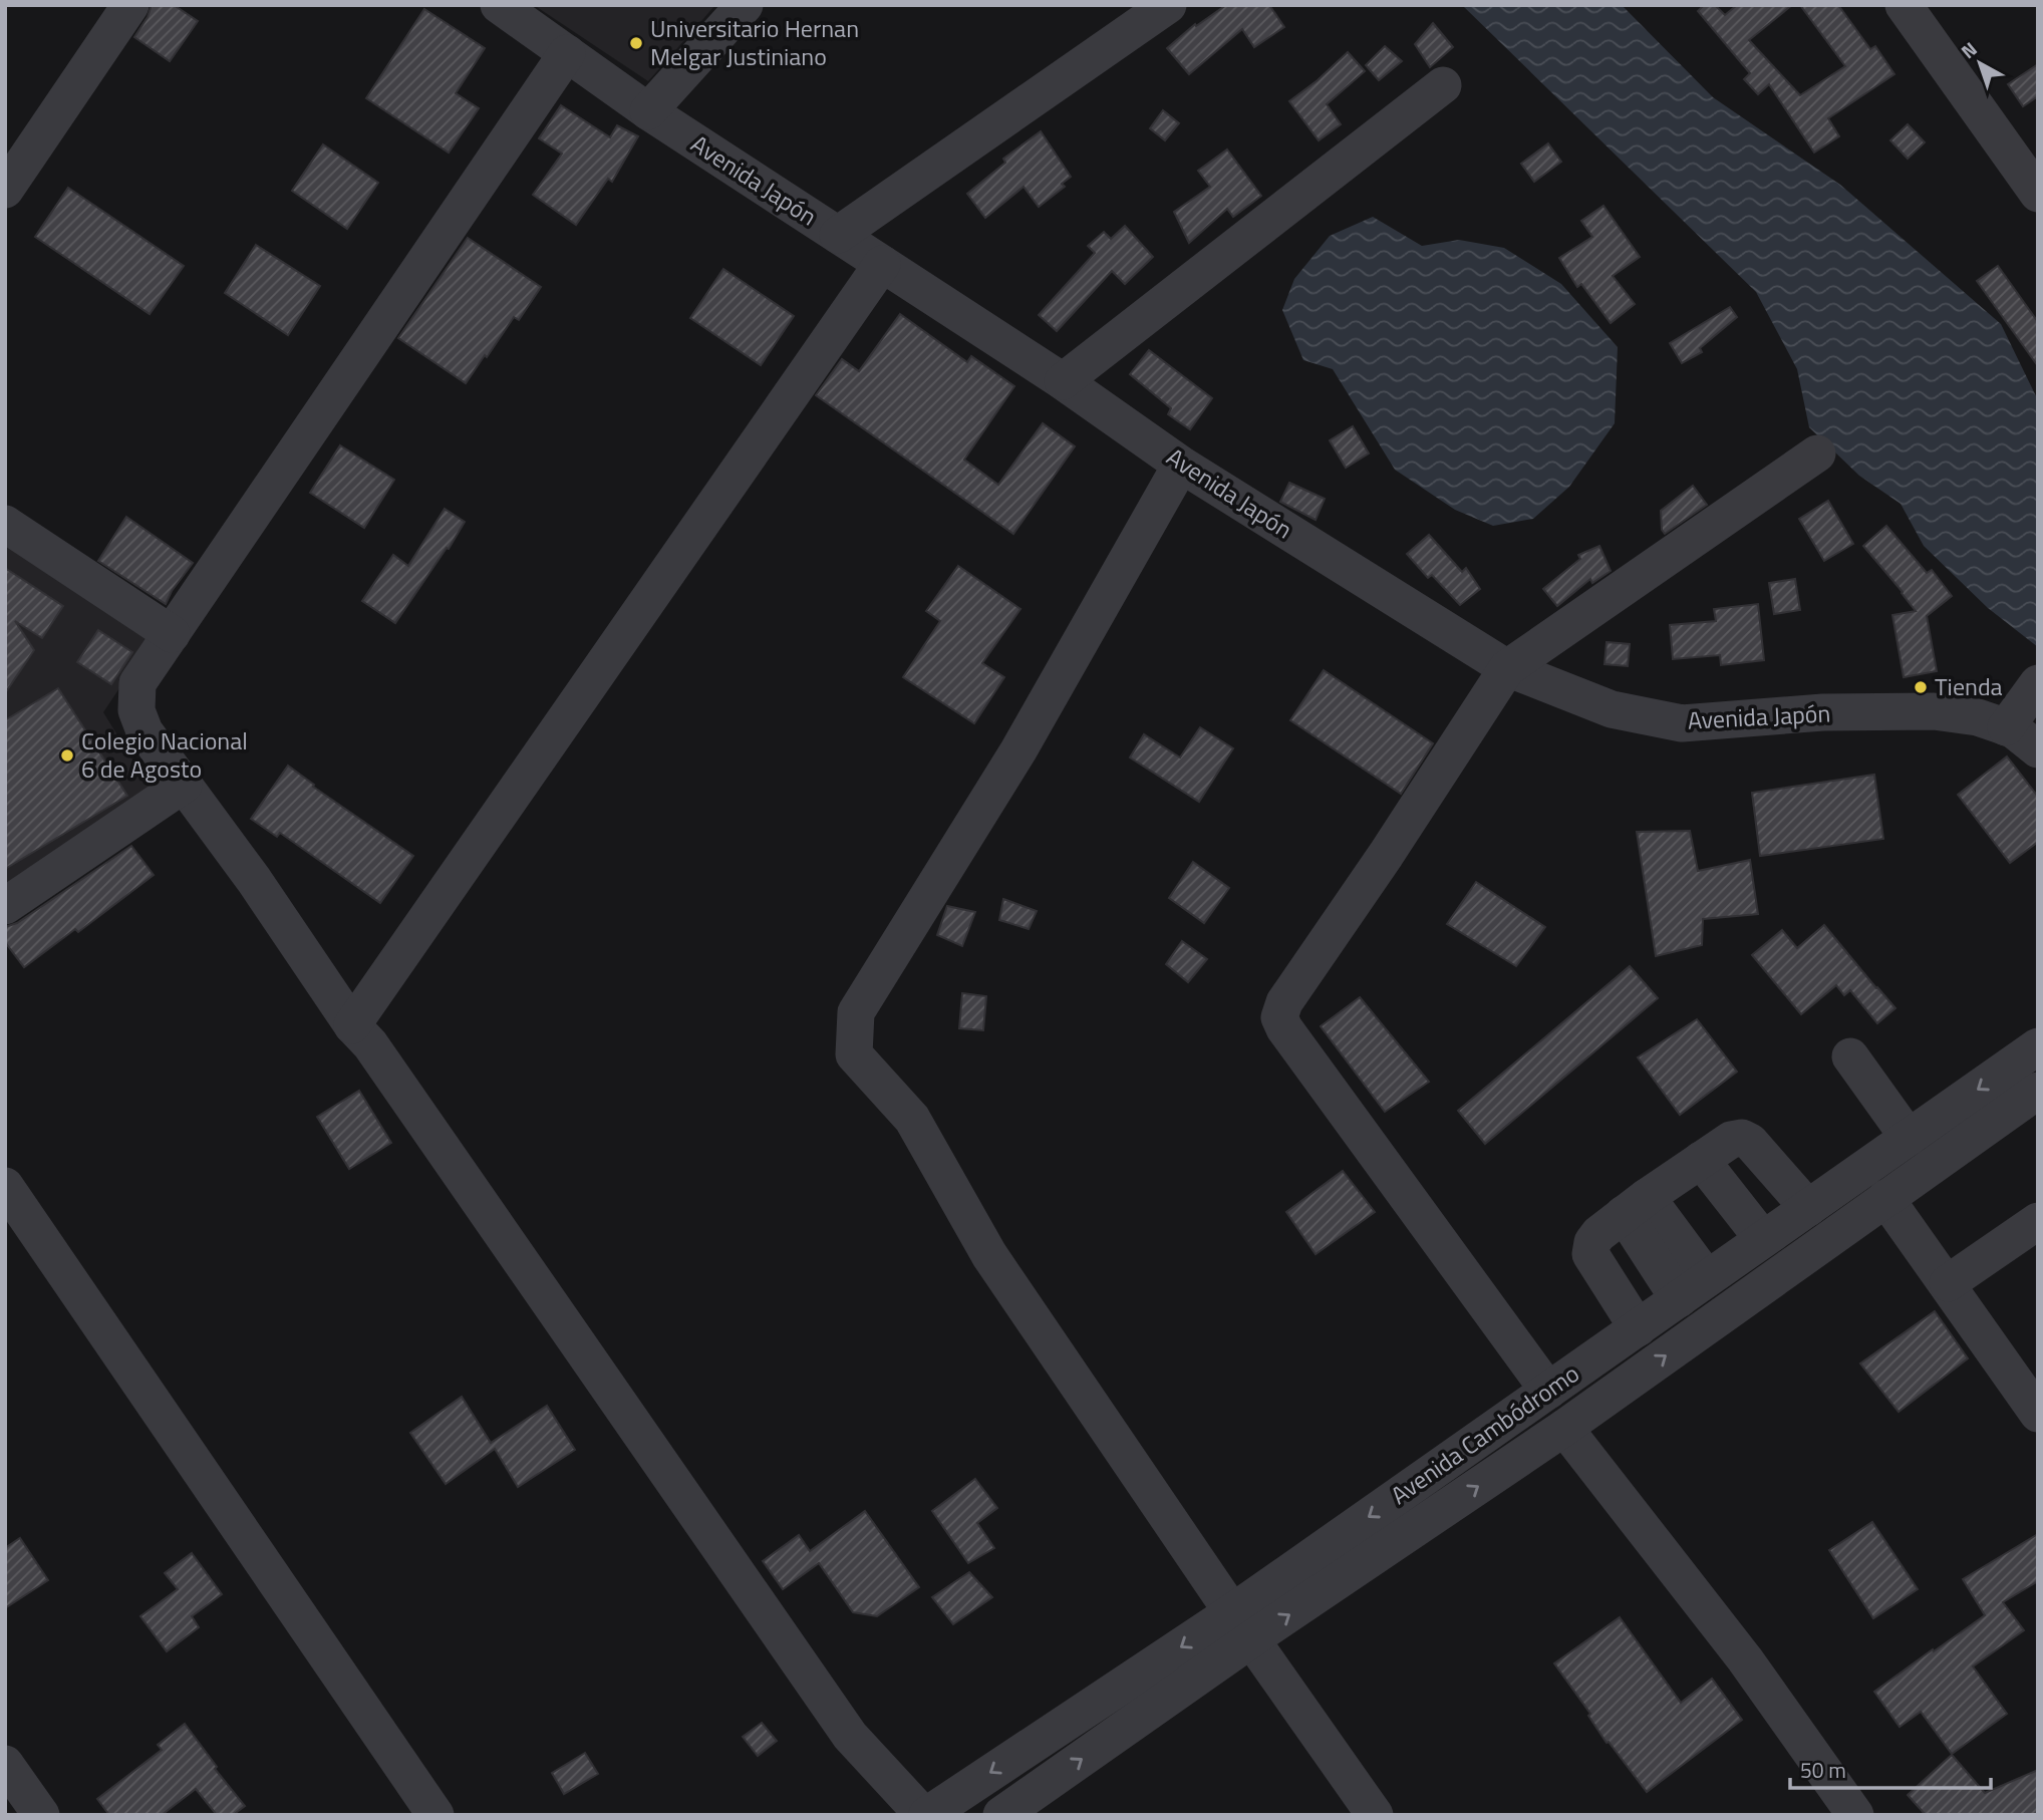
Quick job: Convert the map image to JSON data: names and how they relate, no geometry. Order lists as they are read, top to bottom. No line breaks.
{"streets":{"street":["Avenida Japón","Avenida Cambódromo"]},"places":["Universitario Hernan Melgar Justiniano","Tienda","Colegio Nacional 6 de Agosto"],"scale_bar":"50 m","north":"top left"}
